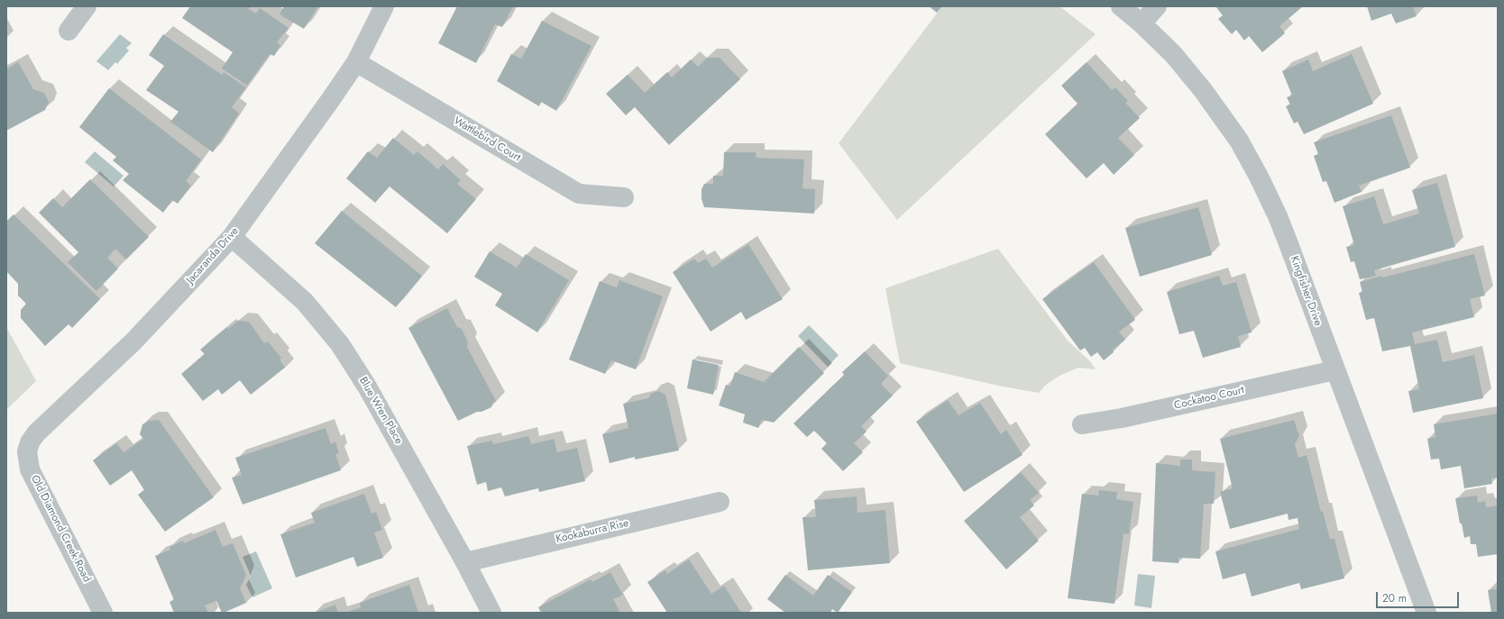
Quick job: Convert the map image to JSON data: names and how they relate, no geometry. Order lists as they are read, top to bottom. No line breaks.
{"streets":{"street":["Wattlebird Court","Jacaranda Drive","Kingfisher Drive","Cockatoo Court","Blue Wren Place","Old Diamond Creek Road","Kookaburra Rise"]},"crossings":[["Wattlebird Court","Jacaranda Drive"],["Jacaranda Drive","Blue Wren Place"],["Jacaranda Drive","Old Diamond Creek Road"],["Kingfisher Drive","Cockatoo Court"],["Blue Wren Place","Kookaburra Rise"]],"scale_bar":"20 m"}
